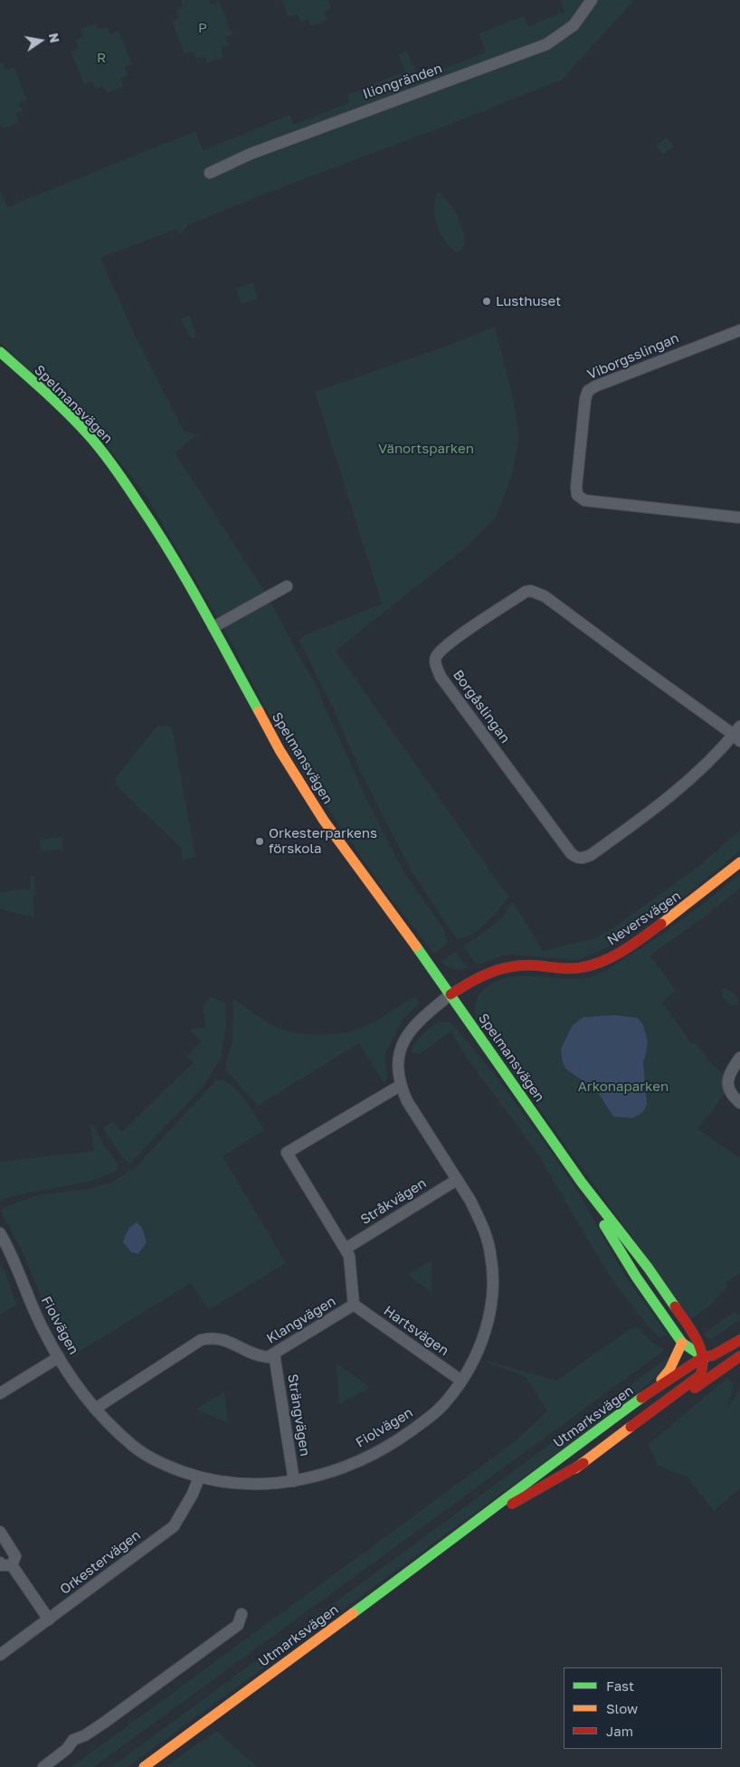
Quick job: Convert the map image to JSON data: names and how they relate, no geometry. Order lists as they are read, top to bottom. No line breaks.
{"streets":{"main road":["Spelmansvägen","Neversvägen","Utmarksvägen"],"street":["Iliongränden","Viborgsslingan","Borgåslingan","Stråkvägen","Klangvägen","Fiolvägen","Hartsvägen","Strängvägen","Orkestervägen"]},"crossings":[["Spelmansvägen","Neversvägen"],["Spelmansvägen","Fiolvägen"],["Spelmansvägen","Utmarksvägen"],["Neversvägen","Fiolvägen"],["Stråkvägen","Klangvägen"],["Stråkvägen","Fiolvägen"],["Klangvägen","Fiolvägen"],["Klangvägen","Hartsvägen"],["Klangvägen","Strängvägen"],["Fiolvägen","Hartsvägen"],["Fiolvägen","Strängvägen"],["Fiolvägen","Orkestervägen"]],"parks":["P","R","Vänortsparken","Arkonaparken"],"places":["Lusthuset","Orkesterparkens förskola"],"legend":["Fast","Slow","Jam"],"north":"right"}
